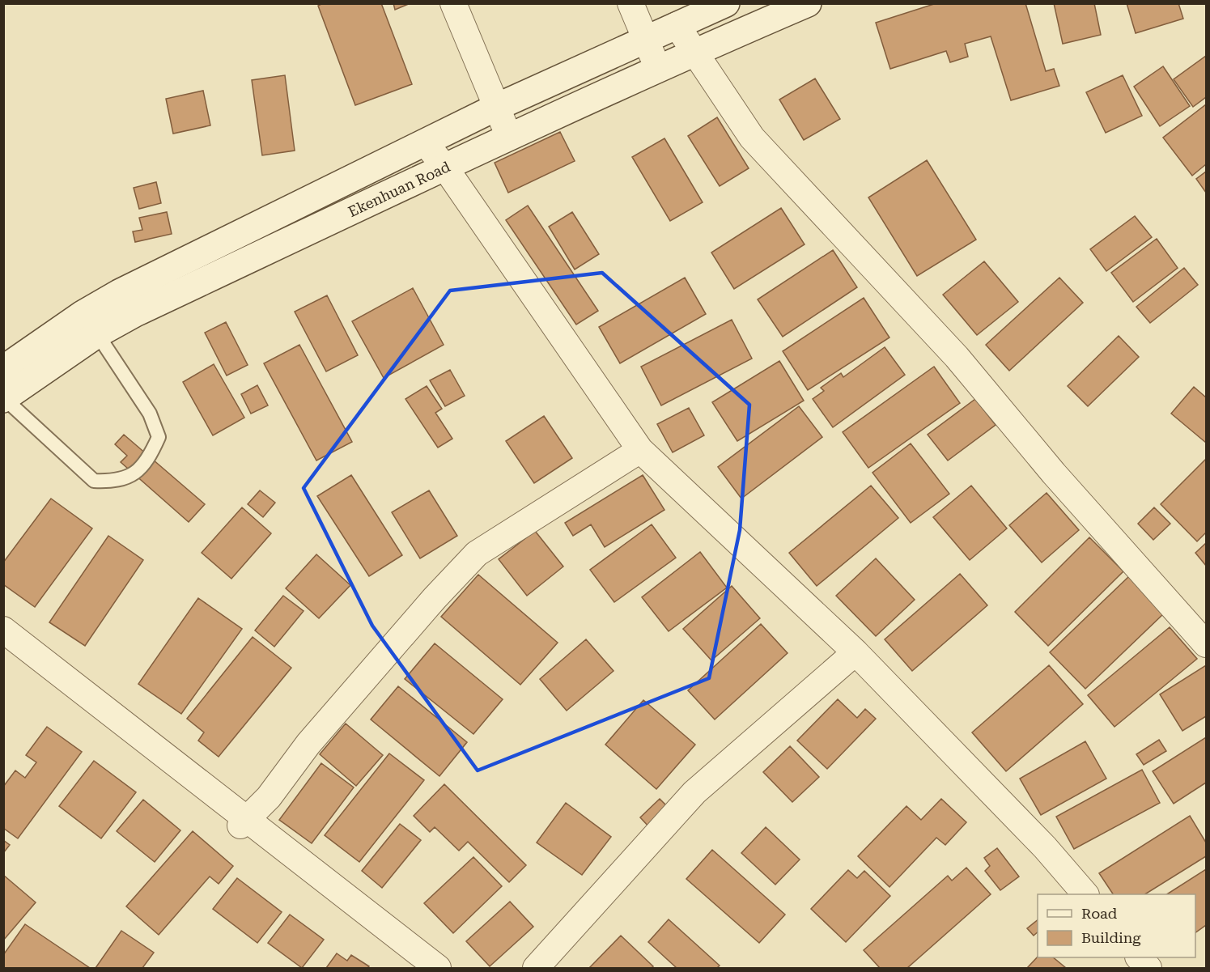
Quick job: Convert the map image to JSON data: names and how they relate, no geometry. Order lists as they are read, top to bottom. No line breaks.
{"streets":{"main road":["Ekenhuan Road"]},"legend":["Road","Building"]}
